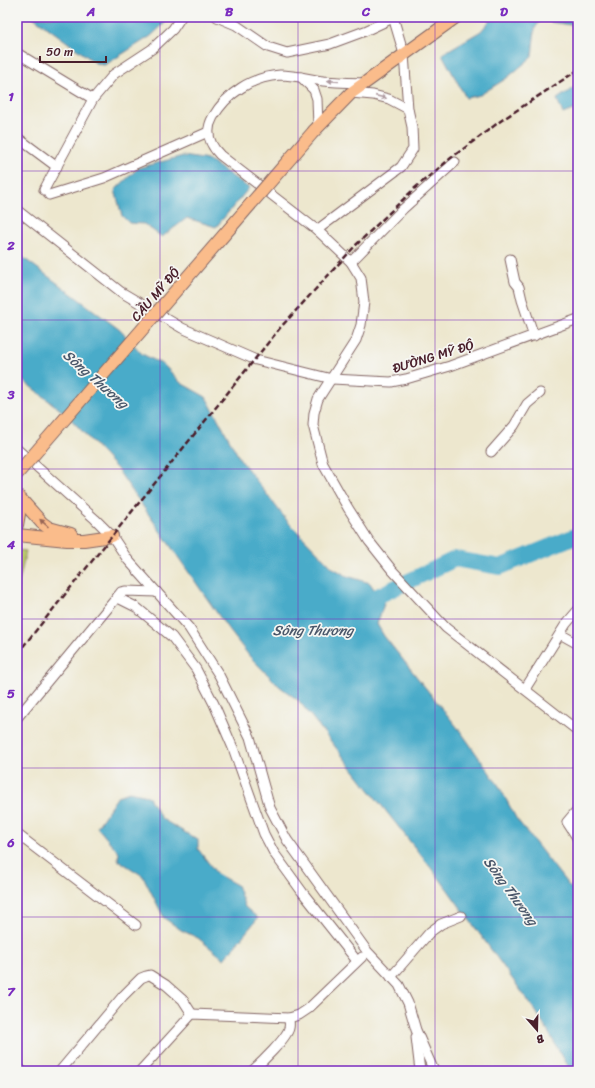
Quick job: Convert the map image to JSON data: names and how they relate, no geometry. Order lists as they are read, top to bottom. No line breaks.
{"streets":{"main road":["CẦU MỸ ĐỘ"],"street":["ĐƯỜNG MỸ ĐỘ"]},"water":["Sông Thương"],"scale_bar":"50 m","north":"bottom","grid":{"columns":["A","B","C","D"],"rows":["1","2","3","4","5","6","7"]}}
